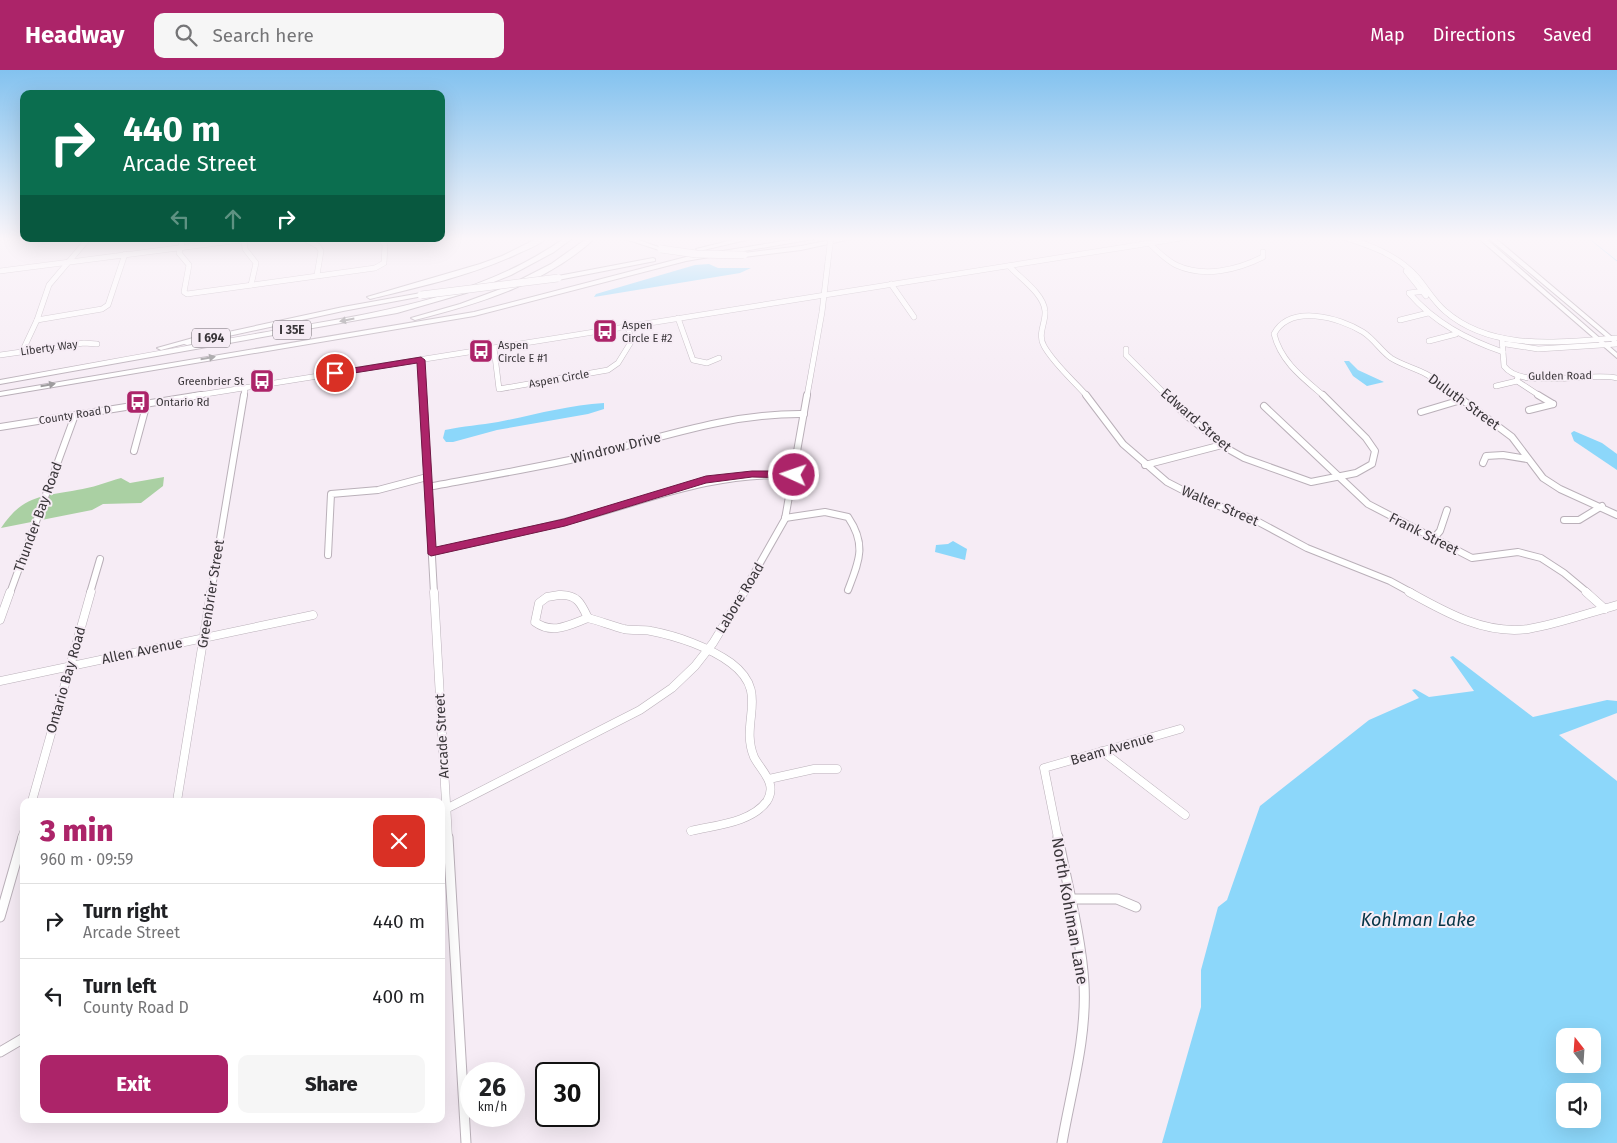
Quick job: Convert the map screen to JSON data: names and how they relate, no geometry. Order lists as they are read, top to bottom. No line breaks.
{"streets":{"highway":["I 35E","I 694"],"street":["Liberty Way","Gulden Road","Aspen Circle","Duluth Street","County Road D","Edward Street","Windrow Drive","Walter Street","Thunder Bay Road","Frank Street","Greenbrier Street","Labore Road","Allen Avenue","Ontario Bay Road","Arcade Street","Beam Avenue","North Kohlman Lane"]},"crossings":[["I 35E","I 694"],["Aspen Circle","County Road D"],["Duluth Street","Edward Street"],["County Road D","Thunder Bay Road"],["County Road D","Greenbrier Street"],["County Road D","Labore Road"],["County Road D","Arcade Street"],["Edward Street","Frank Street"],["Windrow Drive","Labore Road"],["Windrow Drive","Arcade Street"],["Walter Street","Frank Street"],["Greenbrier Street","Allen Avenue"],["Allen Avenue","Ontario Bay Road"],["Beam Avenue","North Kohlman Lane"]],"water":["Kohlman Lake"],"places":{"bus stop":["Aspen Circle E #2","Aspen Circle E #1","Greenbrier St","Ontario Rd"]},"north":"top","page":{"header":"Headway","search":"Search here","nav":["Map","Directions","Saved"],"turn":["440 m","Arcade Street"],"heading":["3 min","960 m · 09:59"],"list":[{"name":"Turn right","note":"Arcade Street","value":"440 m"},{"name":"Turn left","note":"County Road D","value":"400 m"}],"buttons":["Exit","Share"],"speed":"26 km/h","limit":"30"}}
